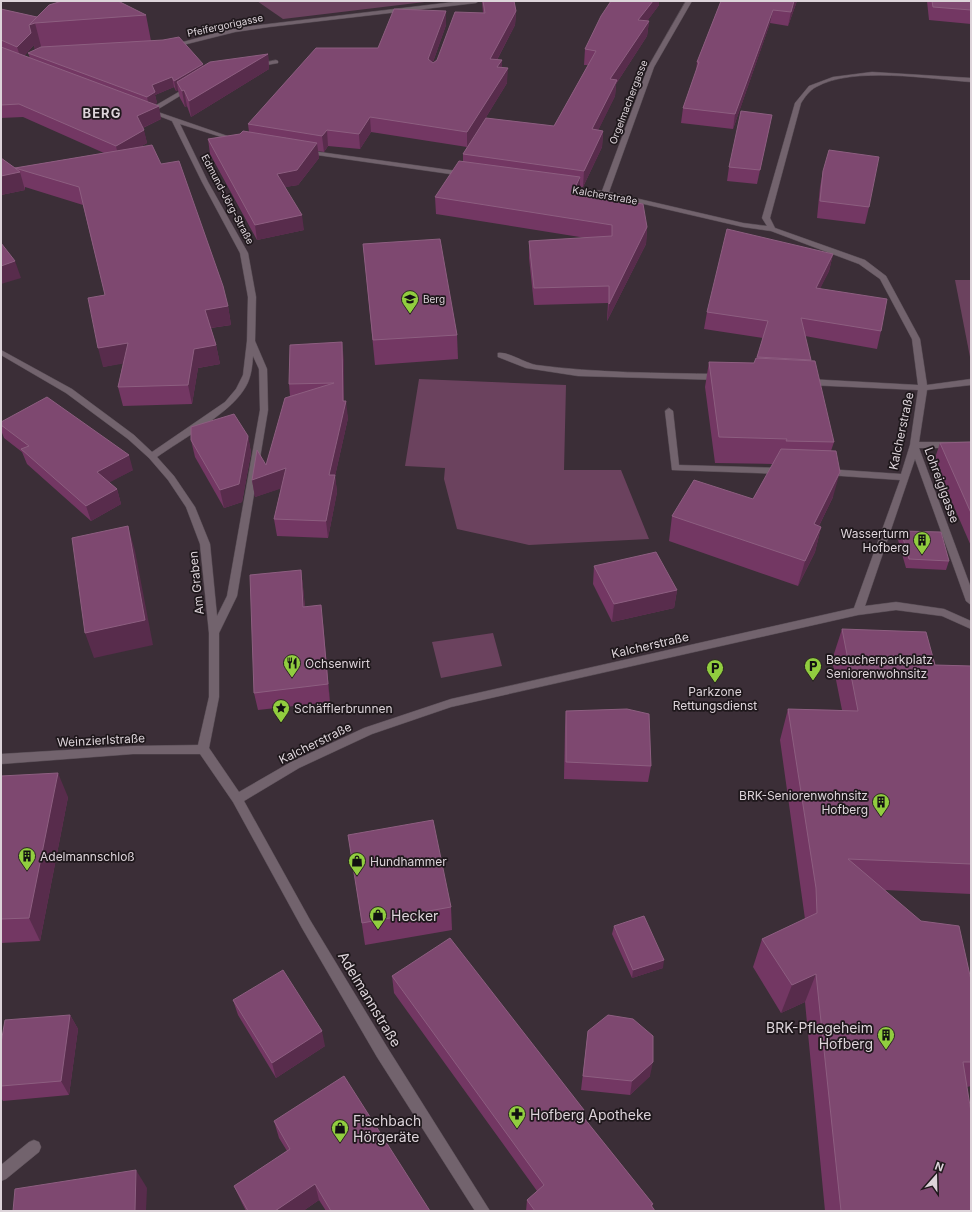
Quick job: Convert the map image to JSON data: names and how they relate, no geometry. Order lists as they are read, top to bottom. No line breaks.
{"streets":{"street":["Pfeifergorigasse","Orgelmachergasse","Kalcherstraße","Edmund-Jörg-Straße","Lohreiglgasse","Am Graben","Weinzierlstraße","Adelmannstraße"]},"crossings":[["Orgelmachergasse","Kalcherstraße"],["Kalcherstraße","Lohreiglgasse"],["Kalcherstraße","Adelmannstraße"],["Edmund-Jörg-Straße","Am Graben"],["Am Graben","Weinzierlstraße"]],"districts":["BERG"],"places":{"school or university":["Berg"],"building":["Wasserturm Hofberg","BRK-Seniorenwohnsitz Hofberg","Adelmannschloß","BRK-Pflegeheim Hofberg"],"restaurant":["Ochsenwirt"],"parking":["Besucherparkplatz Seniorenwohnsitz","Parkzone Rettungsdienst"],"place":["Schäfflerbrunnen"],"shop":["Hundhammer","Hecker","Fischbach Hörgeräte"],"pharmacy":["Hofberg Apotheke"]},"north":"top"}
